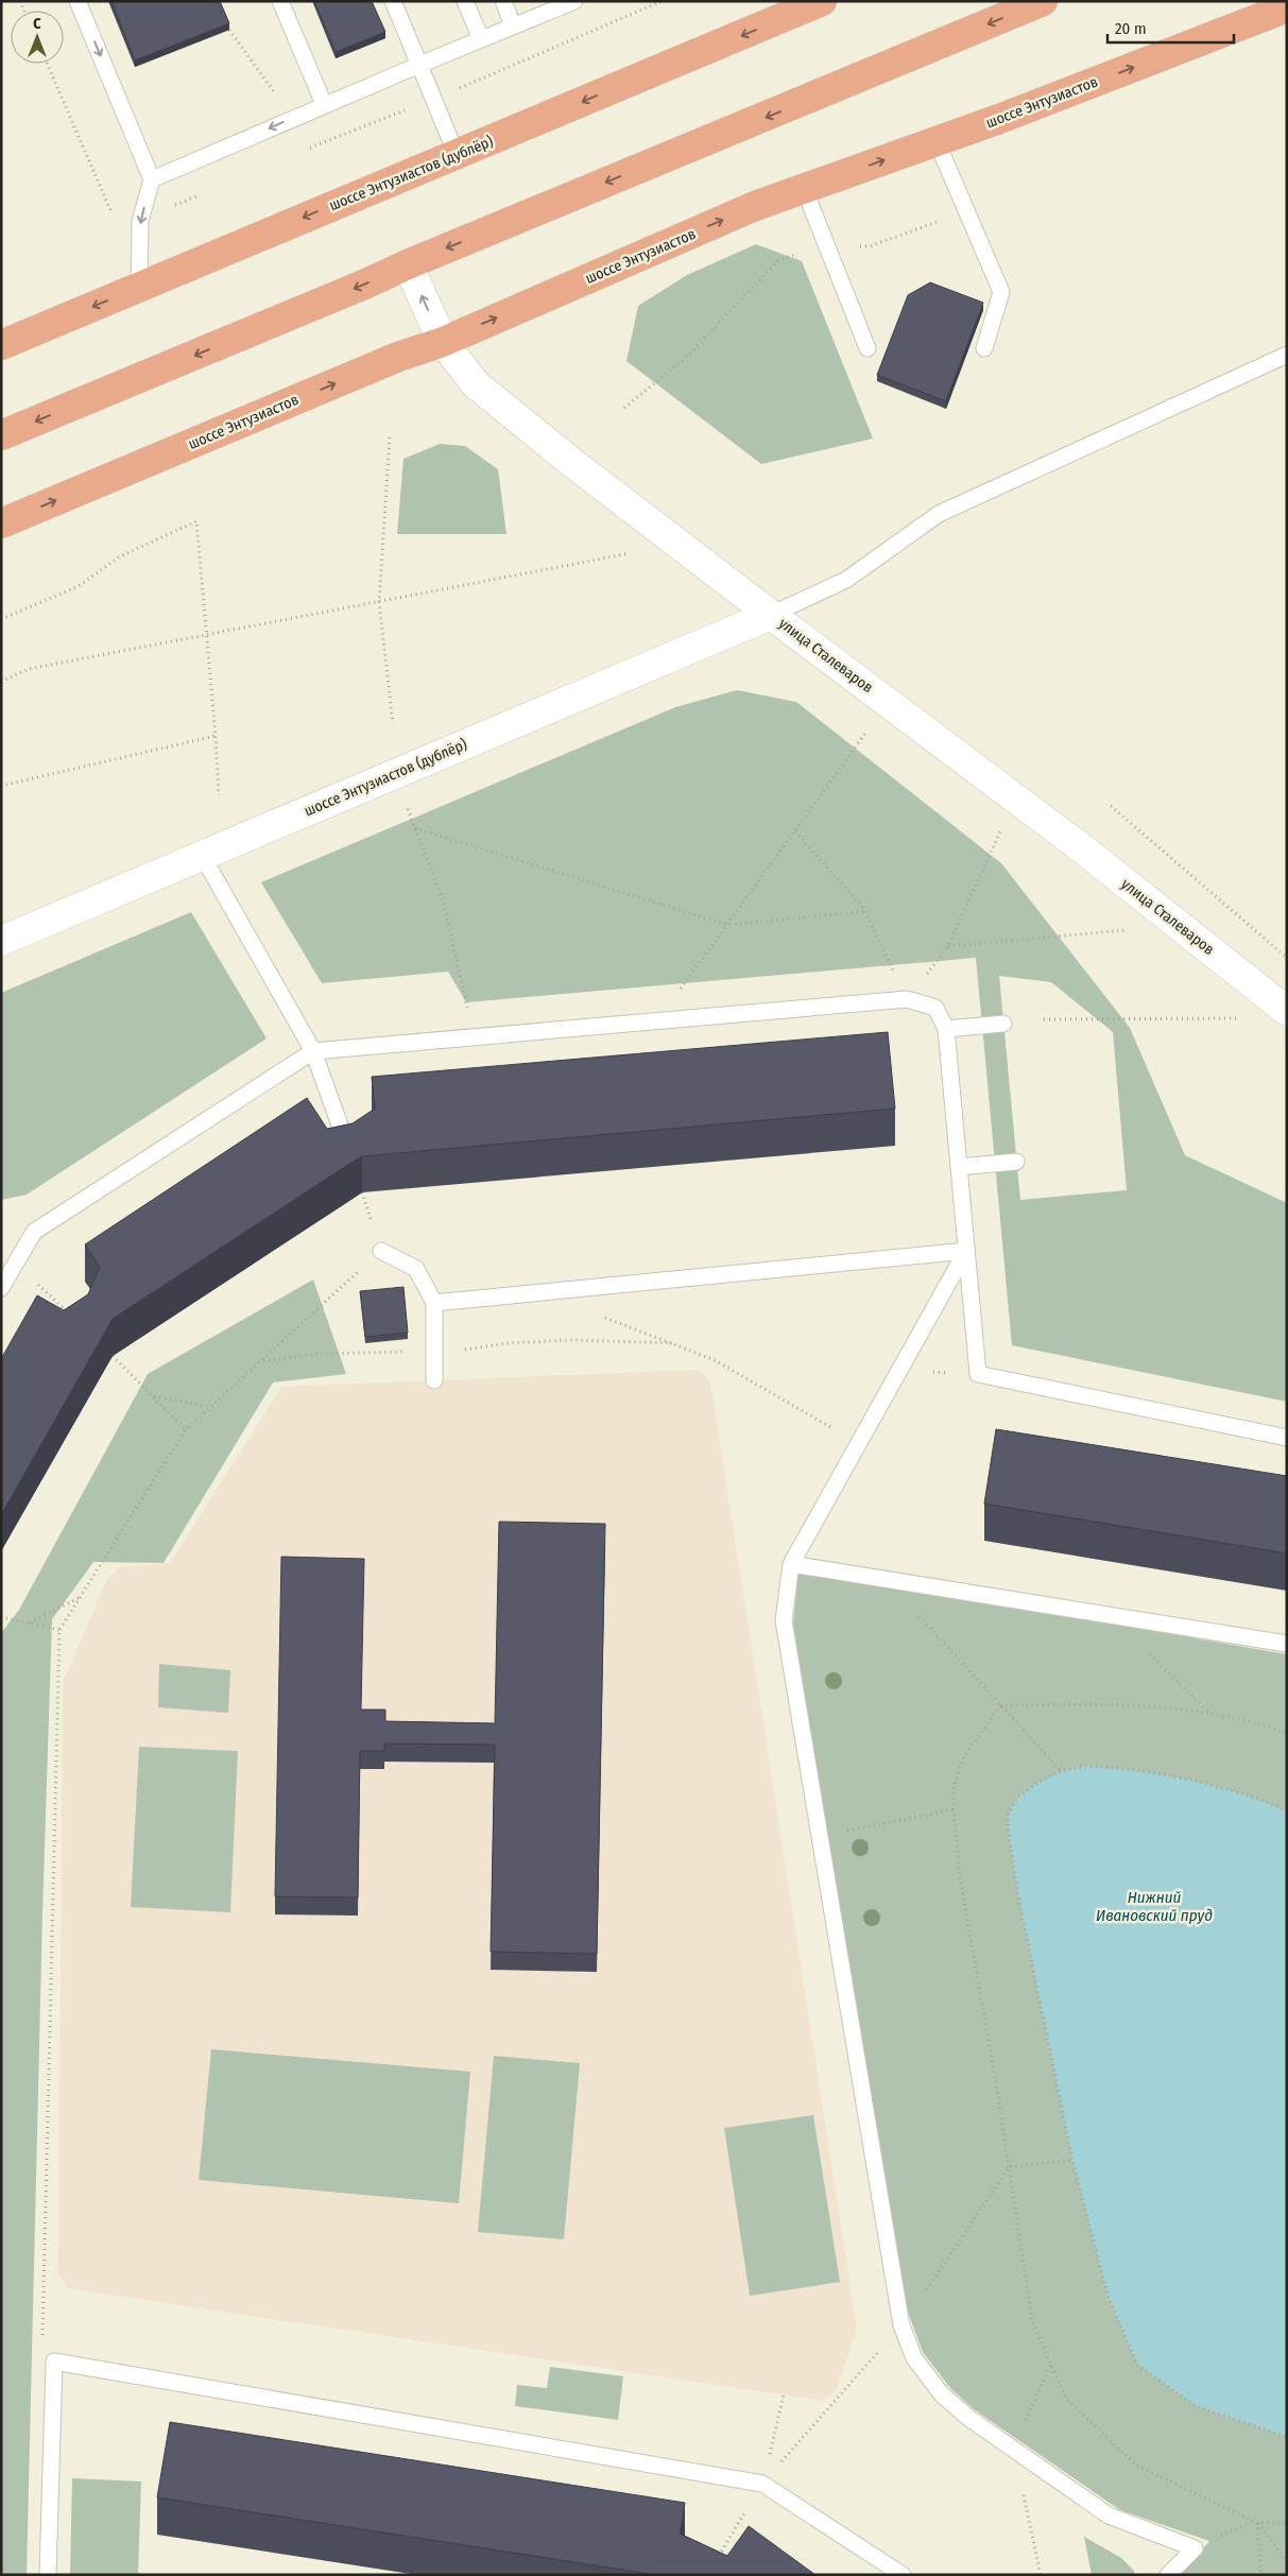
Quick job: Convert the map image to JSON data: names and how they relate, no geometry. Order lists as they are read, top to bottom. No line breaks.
{"streets":{"main road":["шоссе Энтузиастов","шоссе Энтузиастов (дублёр)","улица Сталеваров"]},"crossings":[["шоссе Энтузиастов","улица Сталеваров"],["шоссе Энтузиастов (дублёр)","улица Сталеваров"]],"water":["Нижний Ивановский пруд"],"scale_bar":"20 m","north":"top"}
